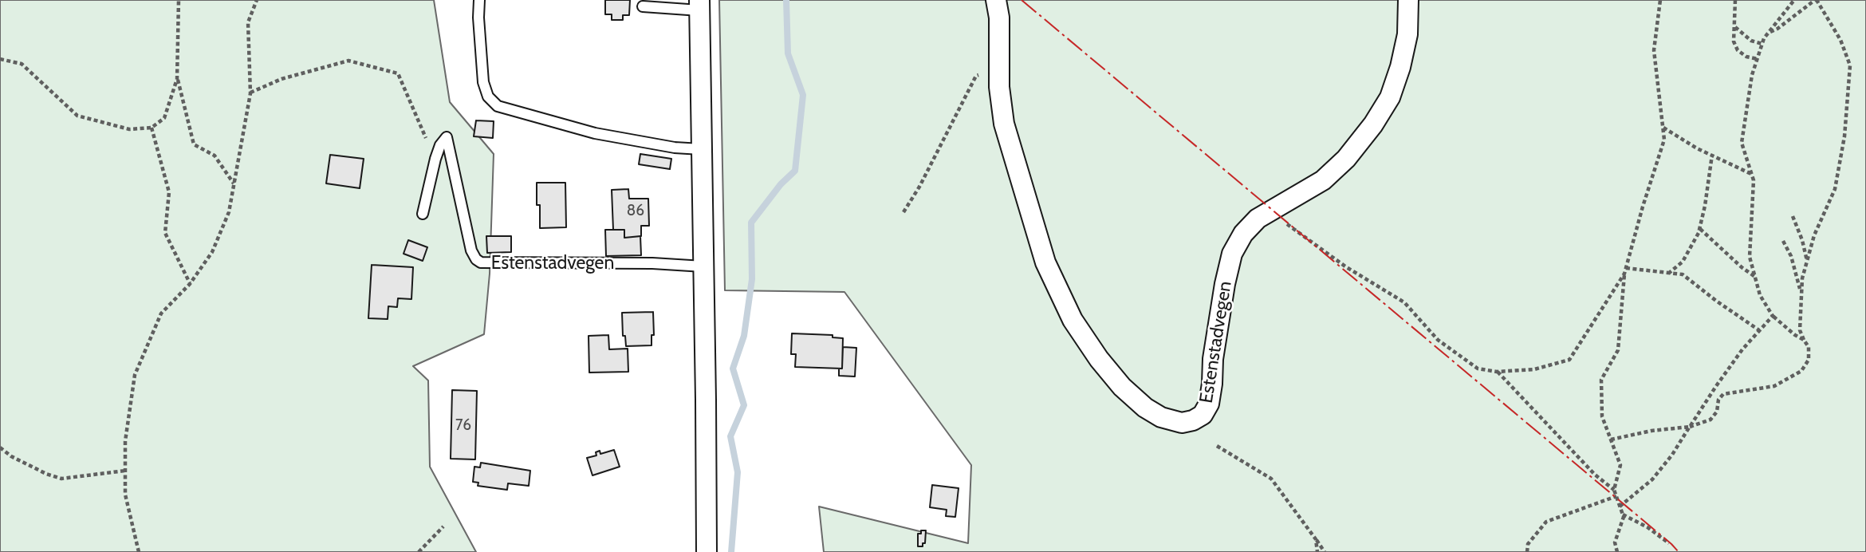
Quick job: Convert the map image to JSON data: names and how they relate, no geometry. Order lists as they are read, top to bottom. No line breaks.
{"streets":{"street":["Estenstadvegen"]},"house_numbers":["86","76"]}
